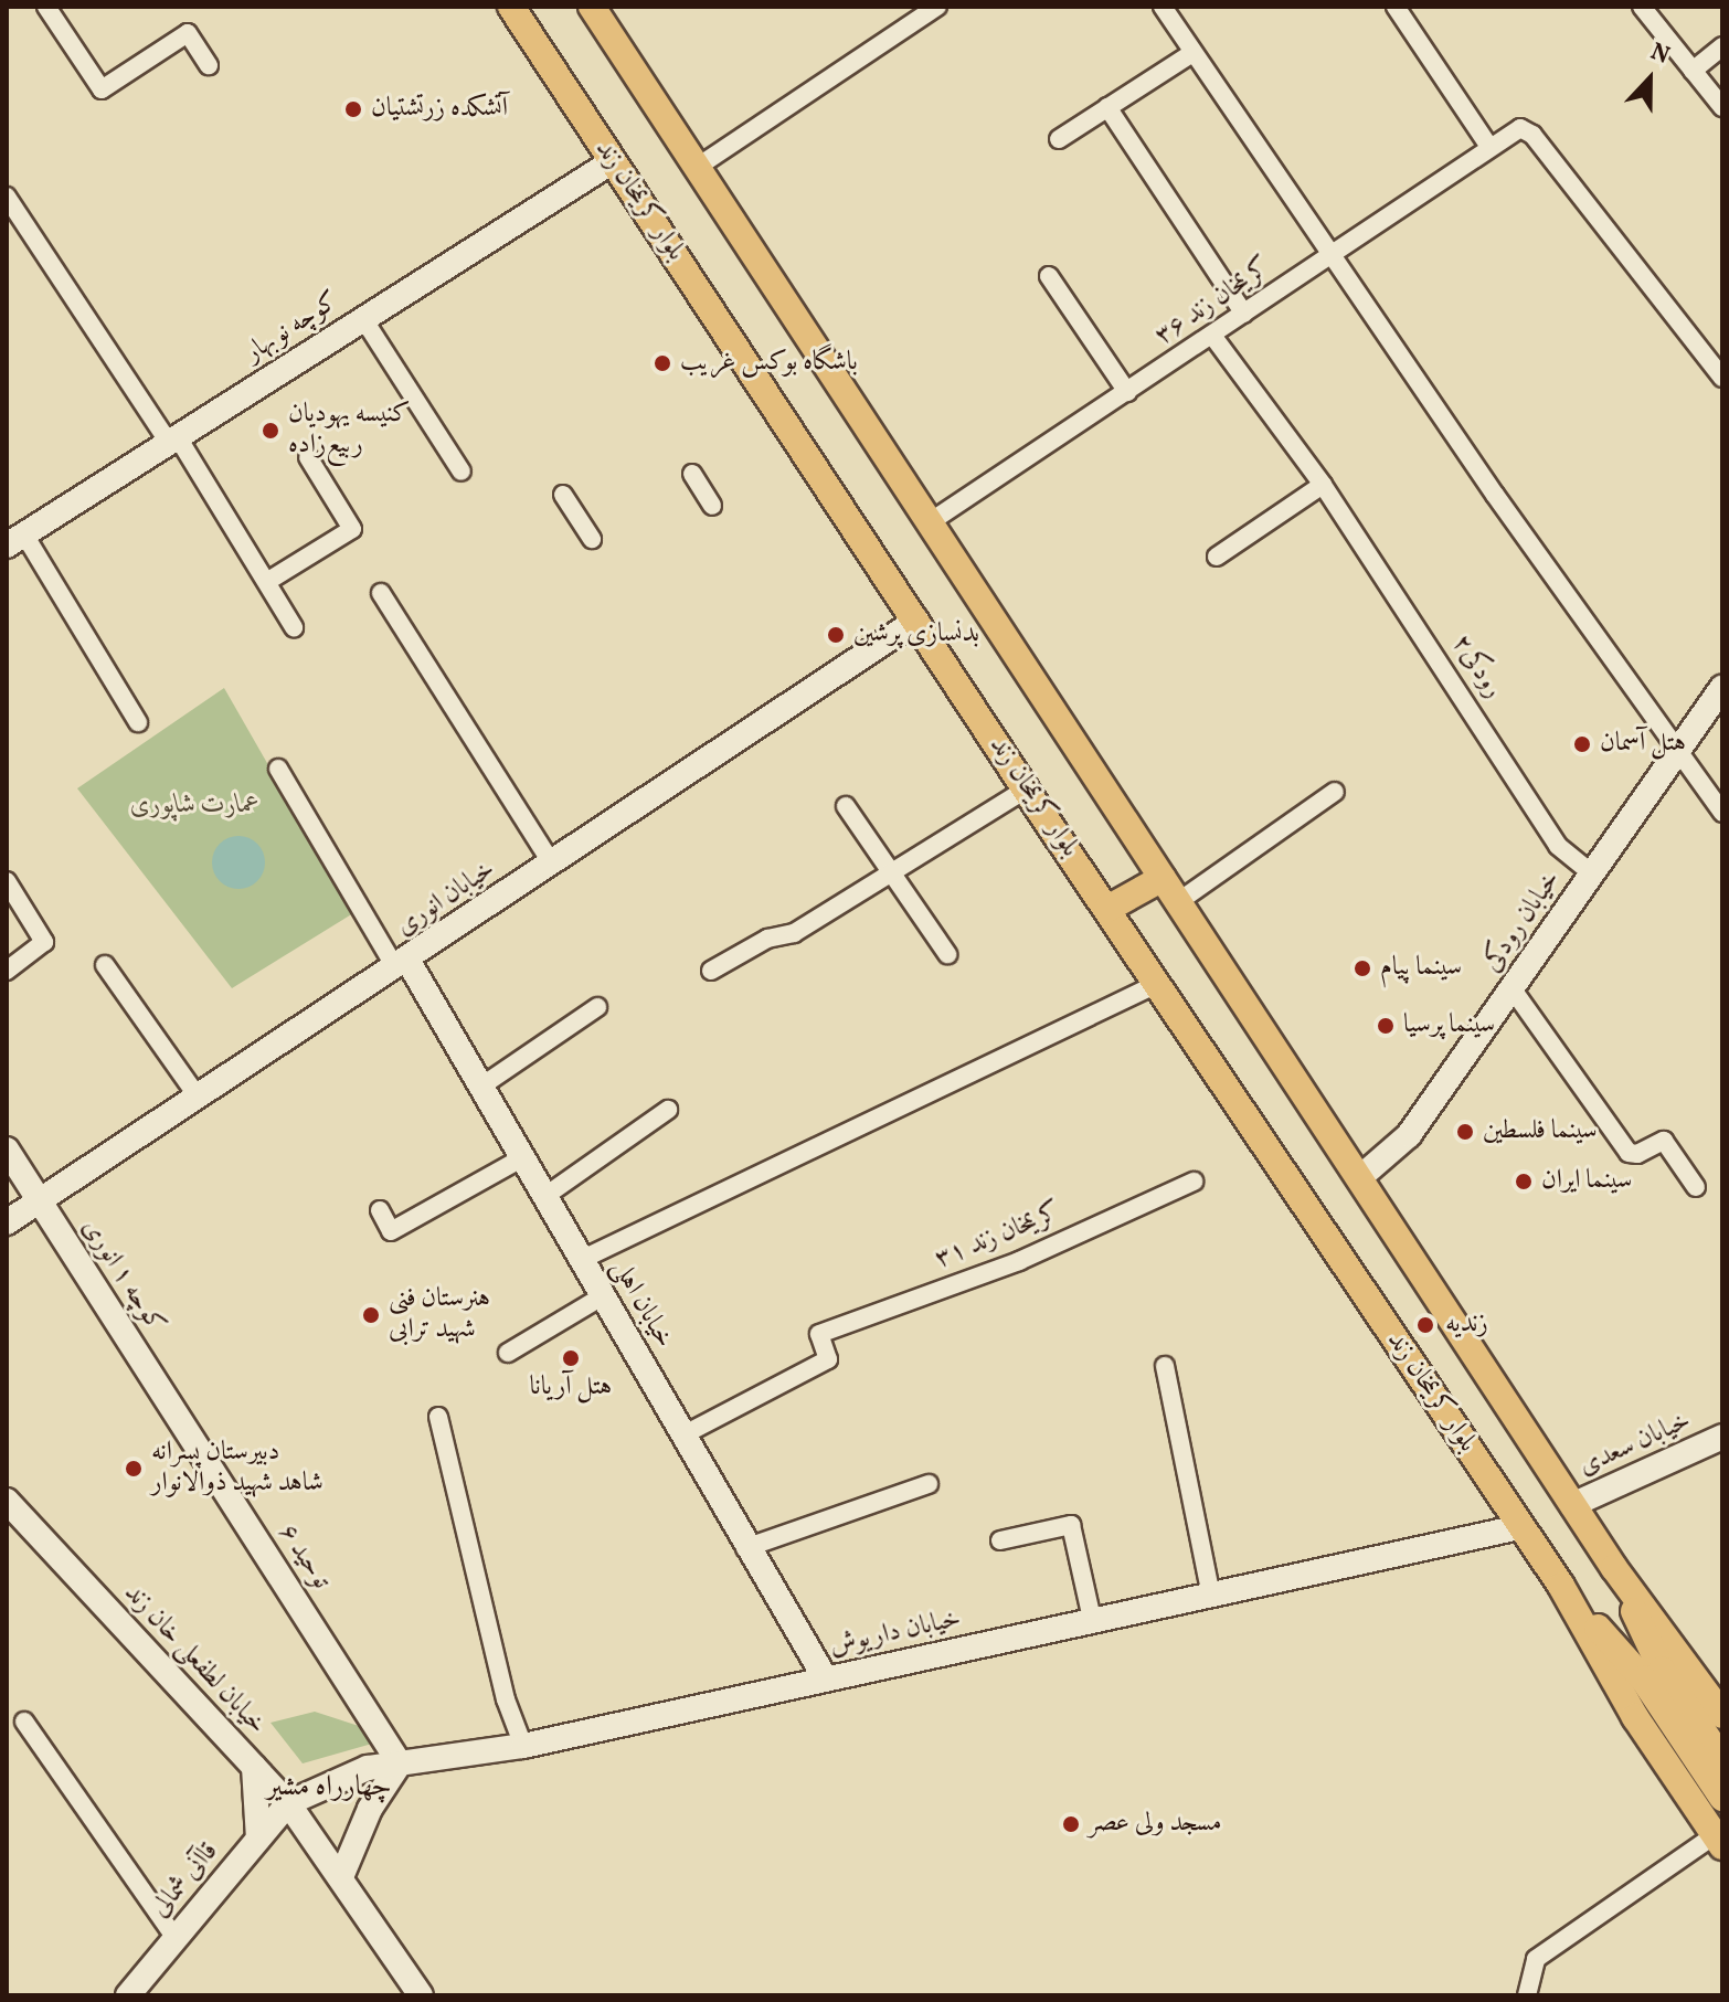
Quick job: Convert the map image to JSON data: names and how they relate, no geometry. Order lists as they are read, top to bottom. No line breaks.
{"streets":{"main road":["بلوار کریمخان زند"],"street":["کریمخان زند ۳۶","کوچه نوبهار","رودکی۲","خیابان انوری","خیابان رودکی","کریمخان زند ۳۱","کوچه ۱ انوری","خیابان اهلی","خیابان سعدی","۶ توحید","خیابان داریوش","خیابان لطفعلی خان زند","قاآنی شمالی"]},"crossings":[["بلوار کریمخان زند","کوچه نوبهار"],["بلوار کریمخان زند","خیابان انوری"],["بلوار کریمخان زند","خیابان داریوش"],["کریمخان زند ۳۶","رودکی۲"],["رودکی۲","خیابان رودکی"],["خیابان انوری","کوچه ۱ انوری"],["خیابان انوری","خیابان اهلی"],["کریمخان زند ۳۱","خیابان اهلی"],["کوچه ۱ انوری","۶ توحید"],["خیابان اهلی","خیابان داریوش"],["۶ توحید","خیابان داریوش"],["خیابان داریوش","خیابان لطفعلی خان زند"],["خیابان داریوش","قاآنی شمالی"],["خیابان لطفعلی خان زند","قاآنی شمالی"]],"districts":["چهارراه مشیر"],"parks":["عمارت شاپوری"],"places":["آتشکده زرتشتیان","باشگاه بوکس غریب","کنیسه یهودیان ربیع‌زاده","بدنسازی پرشین","هتل آسمان","سینما پیام","سینما پرسیا","سینما فلسطین","سینما ایران","هنرستان فنی شهید ترابی","زندیه","هتل آریانا","دبیرستان پسرانه شاهد شهید ذوالانوار","مسجد ولی عصر"],"north":"top"}
